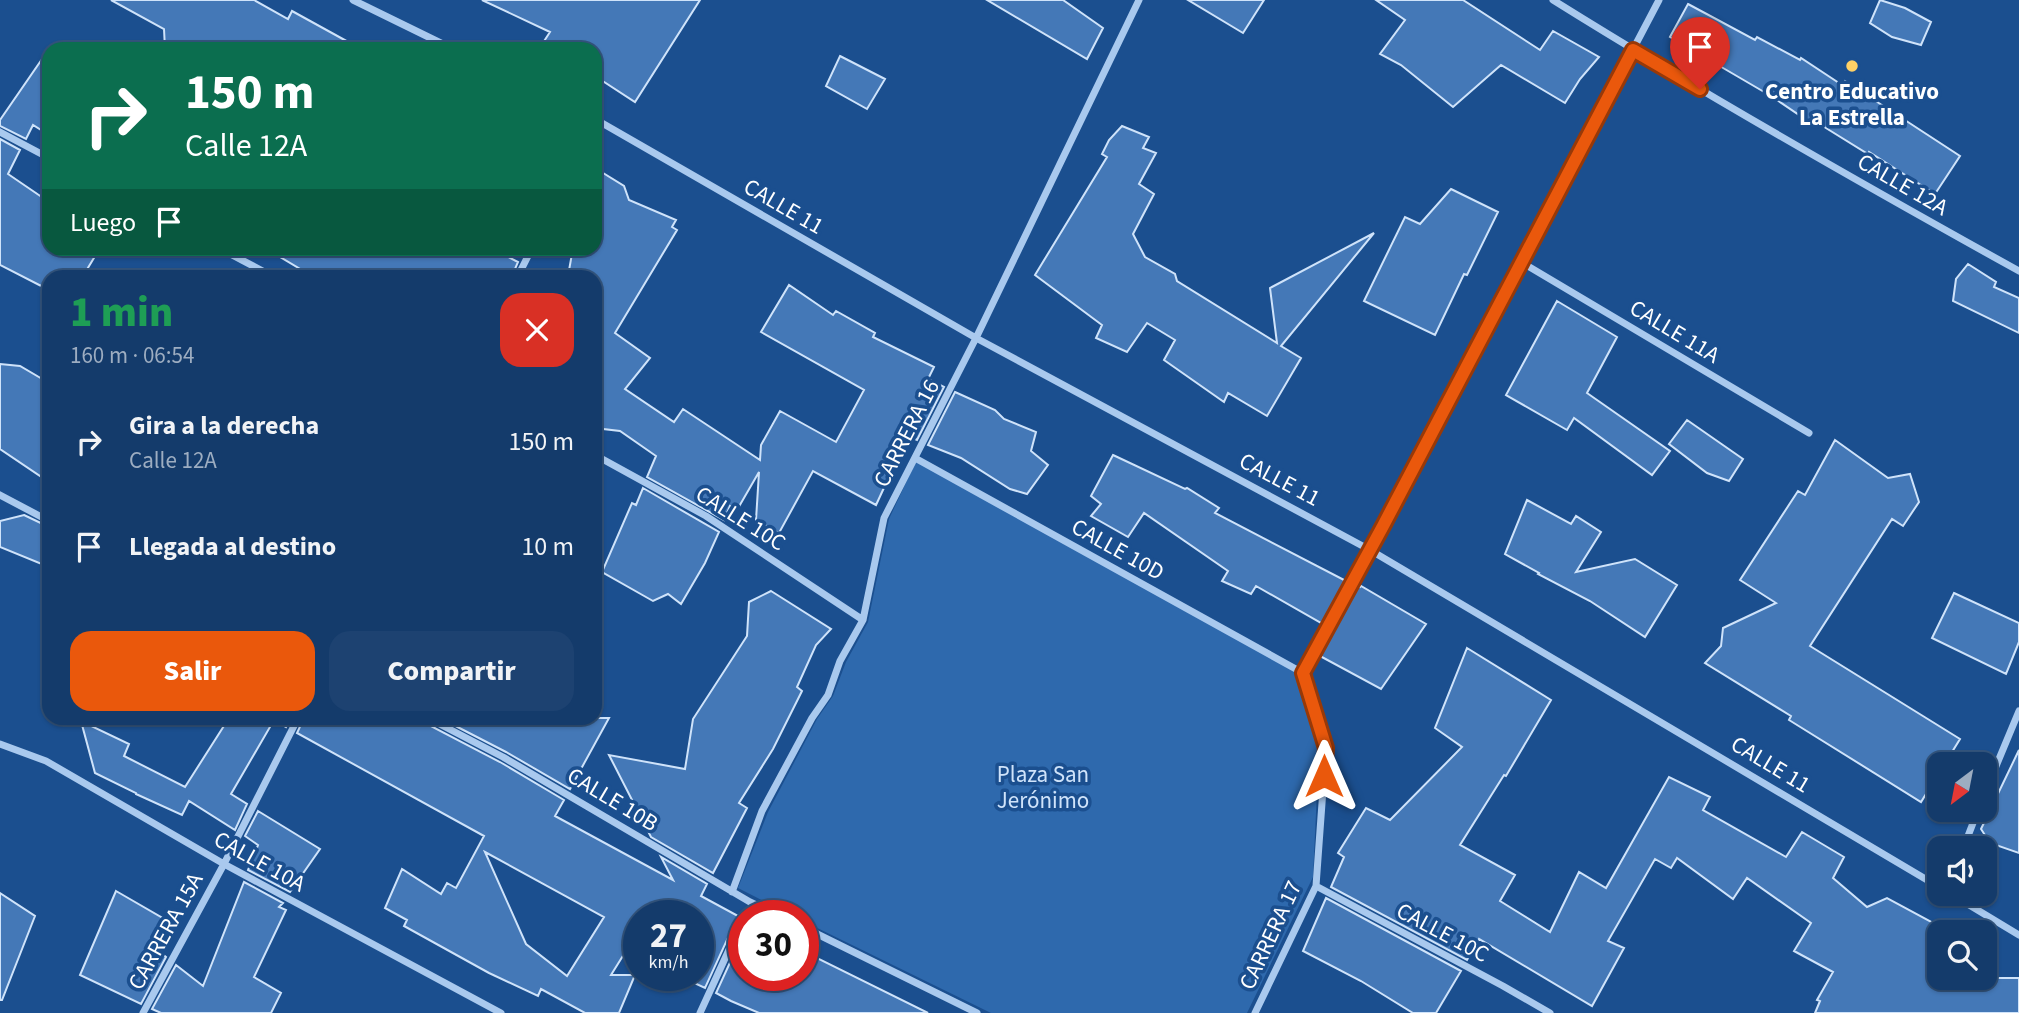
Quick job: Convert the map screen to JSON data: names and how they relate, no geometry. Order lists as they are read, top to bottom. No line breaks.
{"streets":{"street":["CALLE 12A","CALLE 11","CALLE 11A","CARRERA 16","CALLE 10C","CALLE 10D","CALLE 10B","CALLE 10A","CARRERA 15A","CARRERA 17"]},"crossings":[["CALLE 11","CARRERA 16"],["CARRERA 16","CALLE 10C"],["CARRERA 16","CALLE 10D"],["CARRERA 16","CALLE 10B"],["CALLE 10C","CARRERA 17"],["CALLE 10D","CARRERA 17"],["CALLE 10A","CARRERA 15A"]],"parks":["Plaza San Jerónimo"],"places":["Centro Educativo La Estrella"],"north":"bottom left","page":{"turn":["150 m","Calle 12A"],"then":"Luego","heading":["1 min","160 m · 06:54"],"list":[{"name":"Gira a la derecha","note":"Calle 12A","value":"150 m"},{"name":"Llegada al destino","value":"10 m"}],"buttons":["Salir","Compartir"],"speed":"27 km/h","limit":"30"}}
